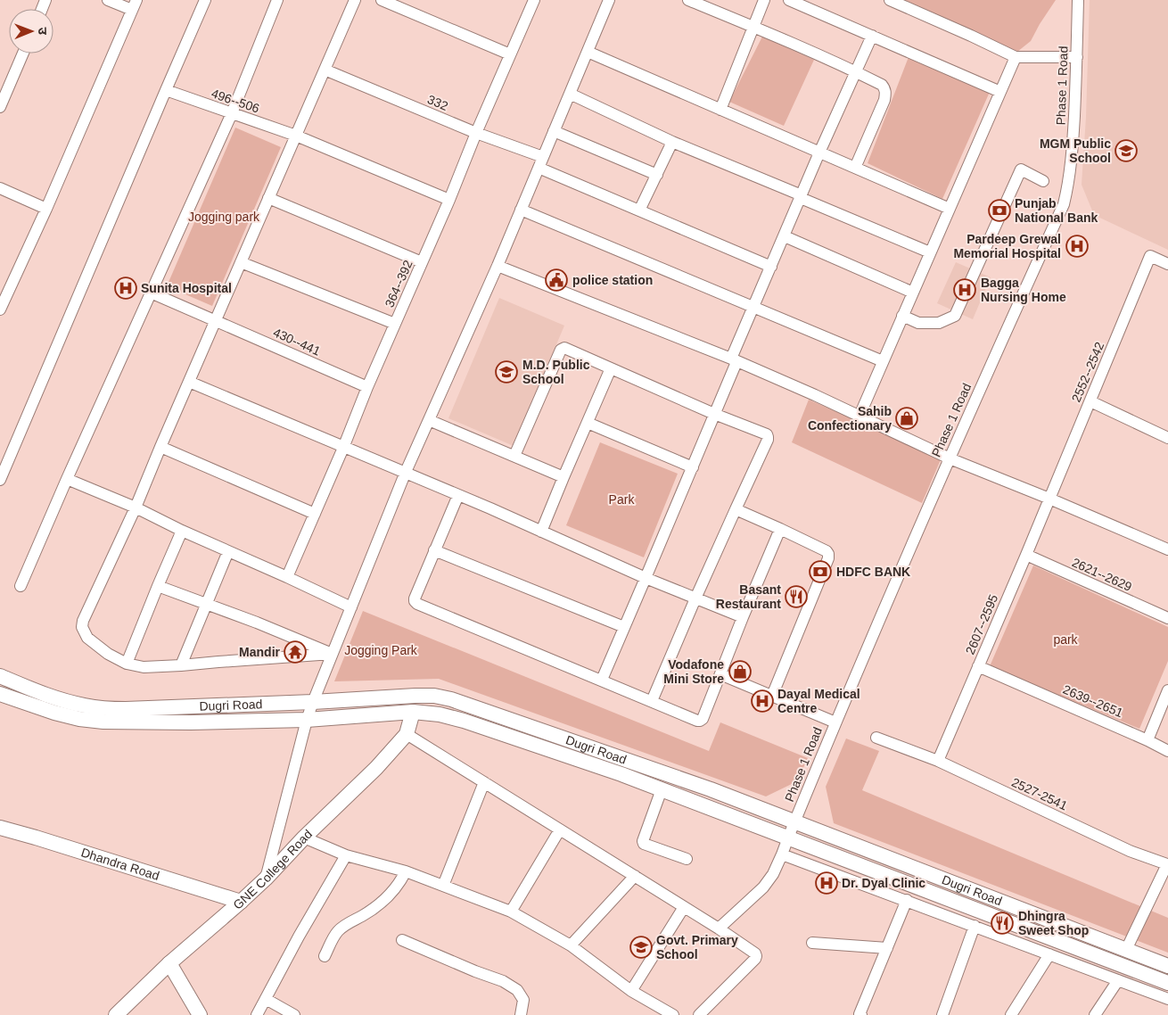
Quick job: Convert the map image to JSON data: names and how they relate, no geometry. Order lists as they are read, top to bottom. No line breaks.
{"streets":{"street":["Phase 1 Road","496--506","332","364--392","430--441","2552--2542","2621--2629","2607--2595","2639--2651","Dugri Road","2527-2541","Dhandra Road","GNE College Road"]},"crossings":[["Phase 1 Road","Dugri Road"],["496--506","364--392"],["332","364--392"],["364--392","430--441"],["2552--2542","2607--2595"],["2621--2629","2607--2595"],["2607--2595","2639--2651"],["2607--2595","2527-2541"],["Dugri Road","GNE College Road"],["Dhandra Road","GNE College Road"]],"parks":["Jogging park","Park","park","Jogging Park"],"places":{"school or university":["MGM Public School","M.D. Public School","Govt. Primary School"],"bank":["Punjab National Bank","HDFC BANK"],"hospital":["Pardeep Grewal Memorial Hospital","Sunita Hospital","Bagga Nursing Home","Dayal Medical Centre","Dr. Dyal Clinic"],"public building":["police station"],"shop":["Sahib Confectionary","Vodafone Mini Store"],"restaurant":["Basant Restaurant","Dhingra Sweet Shop"],"temple":["Mandir"]},"north":"right"}
